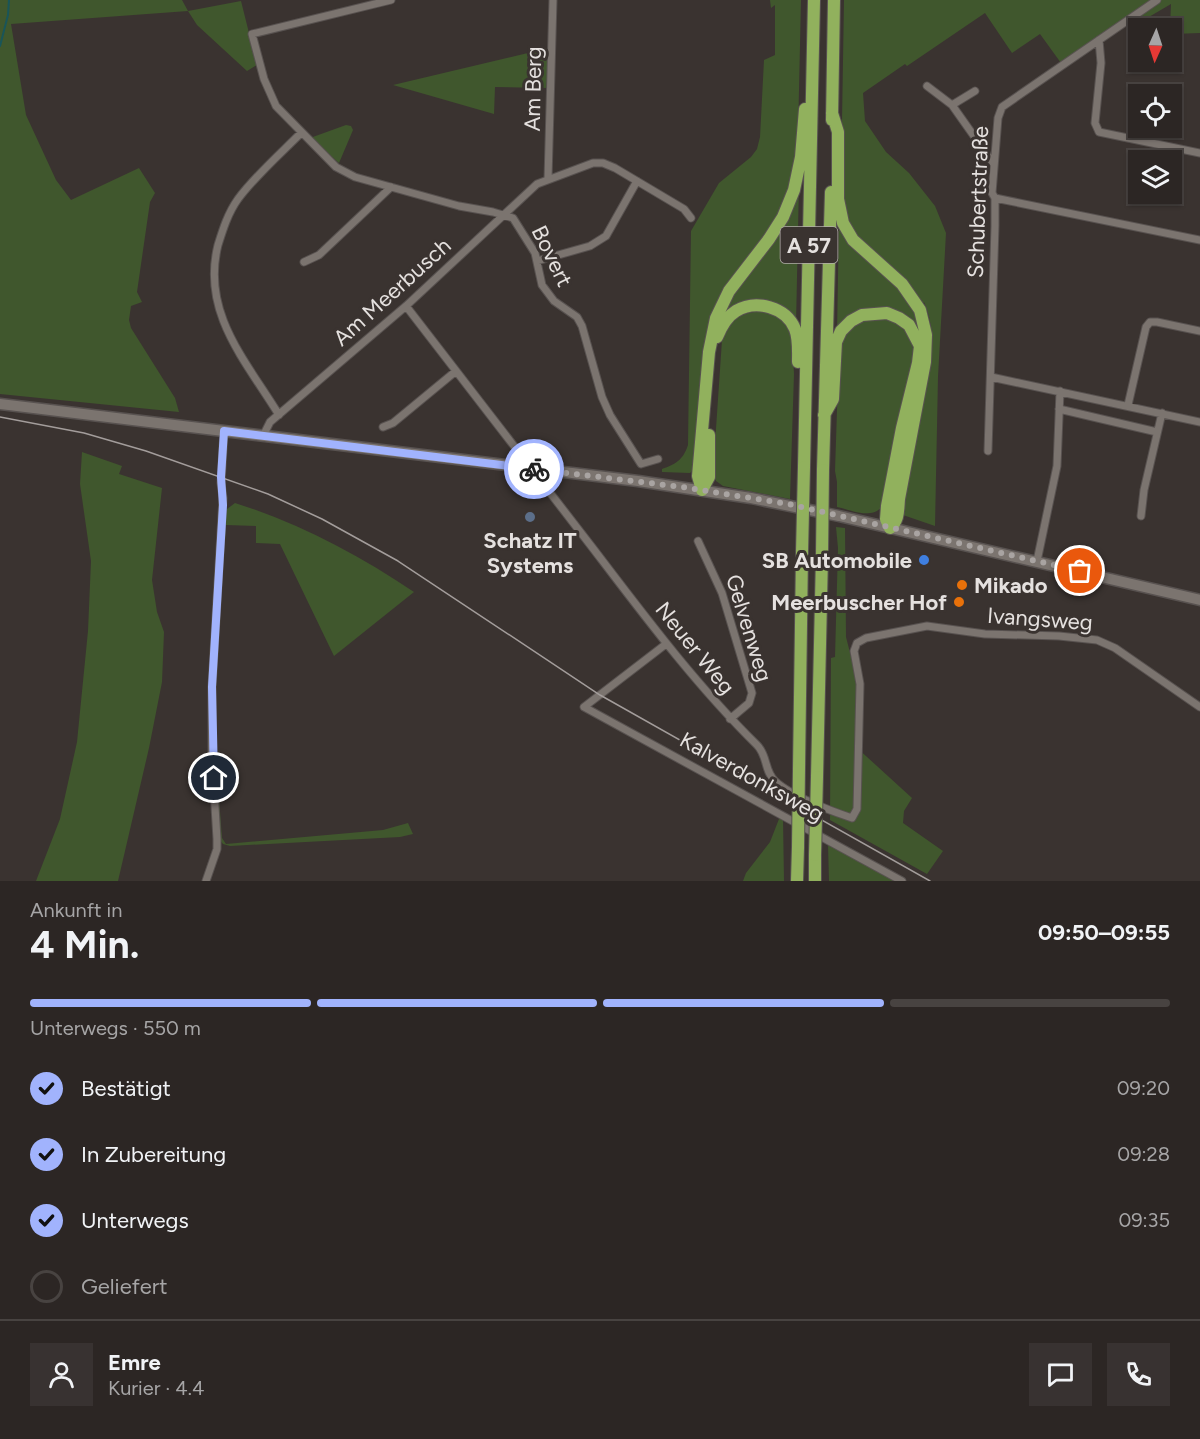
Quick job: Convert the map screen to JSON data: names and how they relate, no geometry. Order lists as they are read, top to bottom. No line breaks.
{"streets":{"highway":["A 57"],"street":["Am Berg","Schubertstraße","Bovert","Am Meerbusch","Ivangsweg","Gelvenweg","Neuer Weg","Kalverdonksweg"]},"crossings":[["Am Berg","Am Meerbusch"],["Bovert","Am Meerbusch"],["Am Meerbusch","Neuer Weg"],["Ivangsweg","Neuer Weg"],["Gelvenweg","Neuer Weg"],["Neuer Weg","Kalverdonksweg"]],"places":["Schatz IT Systems","SB Automobile","Mikado","Meerbuscher Hof"],"north":"bottom","page":{"heading":["4 Min.","Ankunft in","09:50–09:55"],"panel":["Emre","Kurier · 4.4"],"bar":"Unterwegs · 550 m","list":[["Bestätigt","09:20"],["In Zubereitung","09:28"],["Unterwegs","09:35"],"Geliefert"]}}
